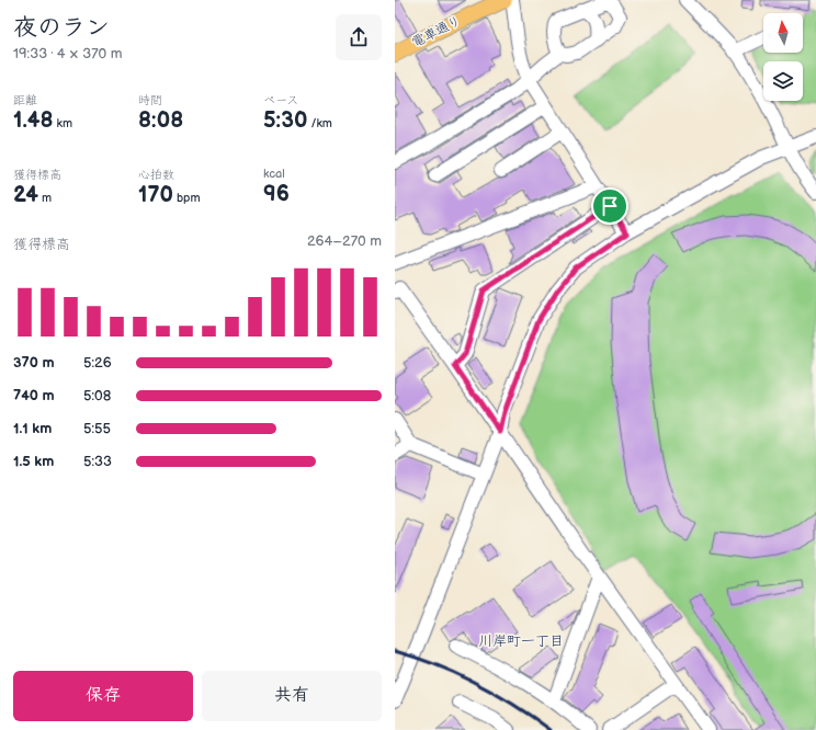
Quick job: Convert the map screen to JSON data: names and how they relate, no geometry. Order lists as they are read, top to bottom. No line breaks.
{"streets":{"main road":["電車通り"]},"districts":["川岸町一丁目"],"north":"top","page":{"heading":["夜のラン","19:33 · 4 × 370 m"],"stats":[["距離","1.48 km"],["時間","8:08"],["ペース","5:30 /km"],["獲得標高","24 m"],["心拍数","170 bpm"],["kcal","96"]],"chart":["獲得標高","264–270 m"],"list":[{"name":"370 m","note":"5:26"},{"name":"740 m","note":"5:08"},{"name":"1.1 km","note":"5:55"},{"name":"1.5 km","note":"5:33"}],"buttons":["保存","共有"]}}
